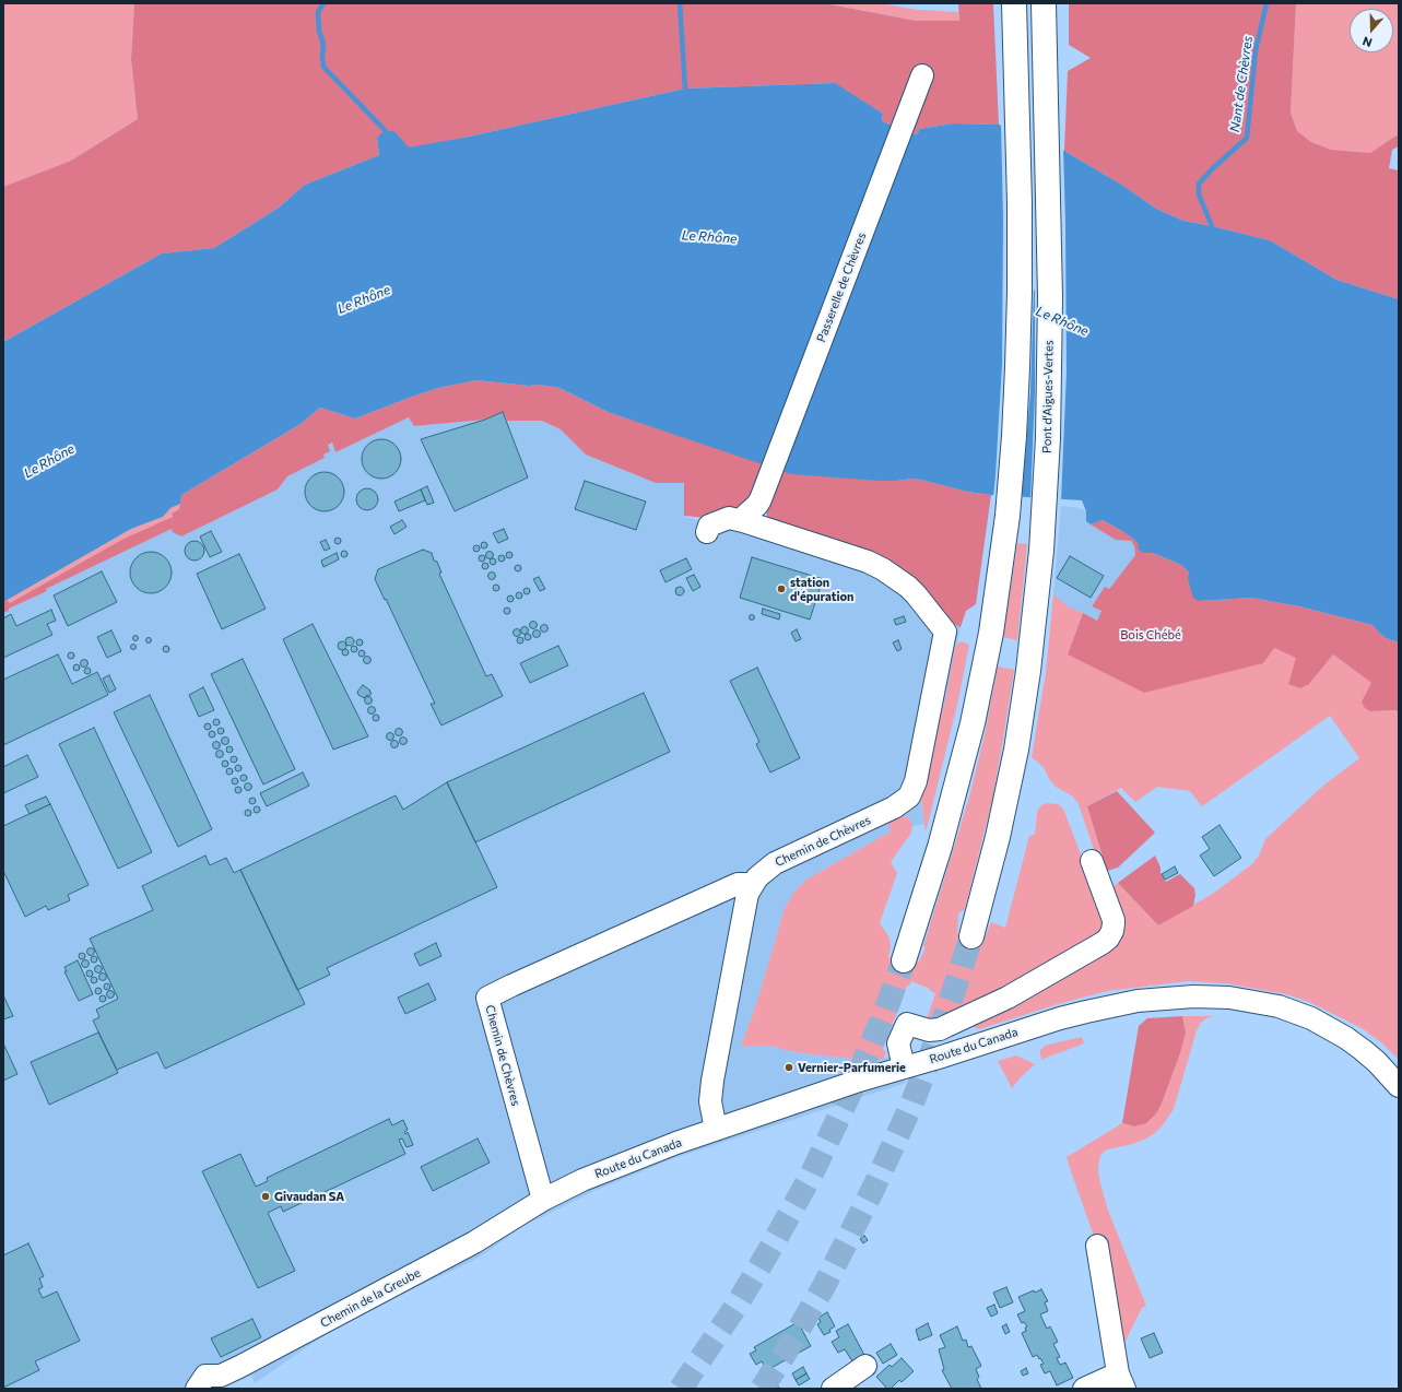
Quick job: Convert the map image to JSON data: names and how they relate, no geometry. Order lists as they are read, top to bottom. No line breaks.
{"streets":{"highway":["Pont d'Aigues-Vertes"],"street":["Passerelle de Chèvres","Chemin de Chèvres","Route du Canada","Chemin de la Greube"]},"crossings":[["Passerelle de Chèvres","Chemin de Chèvres"],["Chemin de Chèvres","Route du Canada"],["Chemin de Chèvres","Chemin de la Greube"],["Route du Canada","Chemin de la Greube"]],"water":["Nant de Chèvres","Le Rhône"],"parks":["Bois Chébé"],"places":["station d'épuration","Vernier-Parfumerie","Givaudan SA"],"north":"bottom"}
